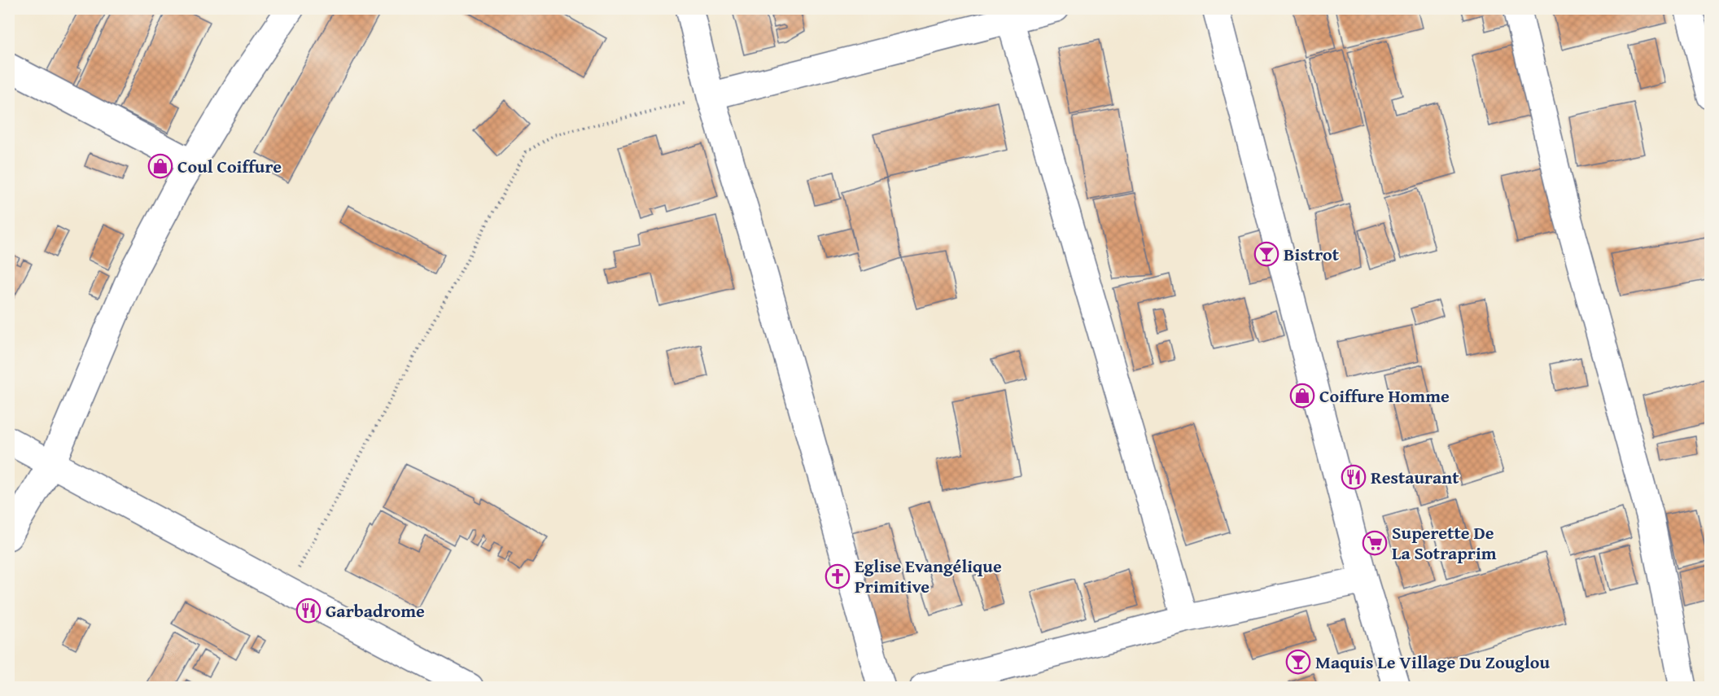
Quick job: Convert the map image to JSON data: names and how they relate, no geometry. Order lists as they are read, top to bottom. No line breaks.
{"places":{"shop":["Coul Coiffure","Coiffure Homme"],"bar":["Bistrot","Maquis Le Village Du Zouglou"],"restaurant":["Restaurant","Garbadrome"],"supermarket":["Superette De La Sotraprim"],"church":["Eglise Evangélique Primitive"]}}
